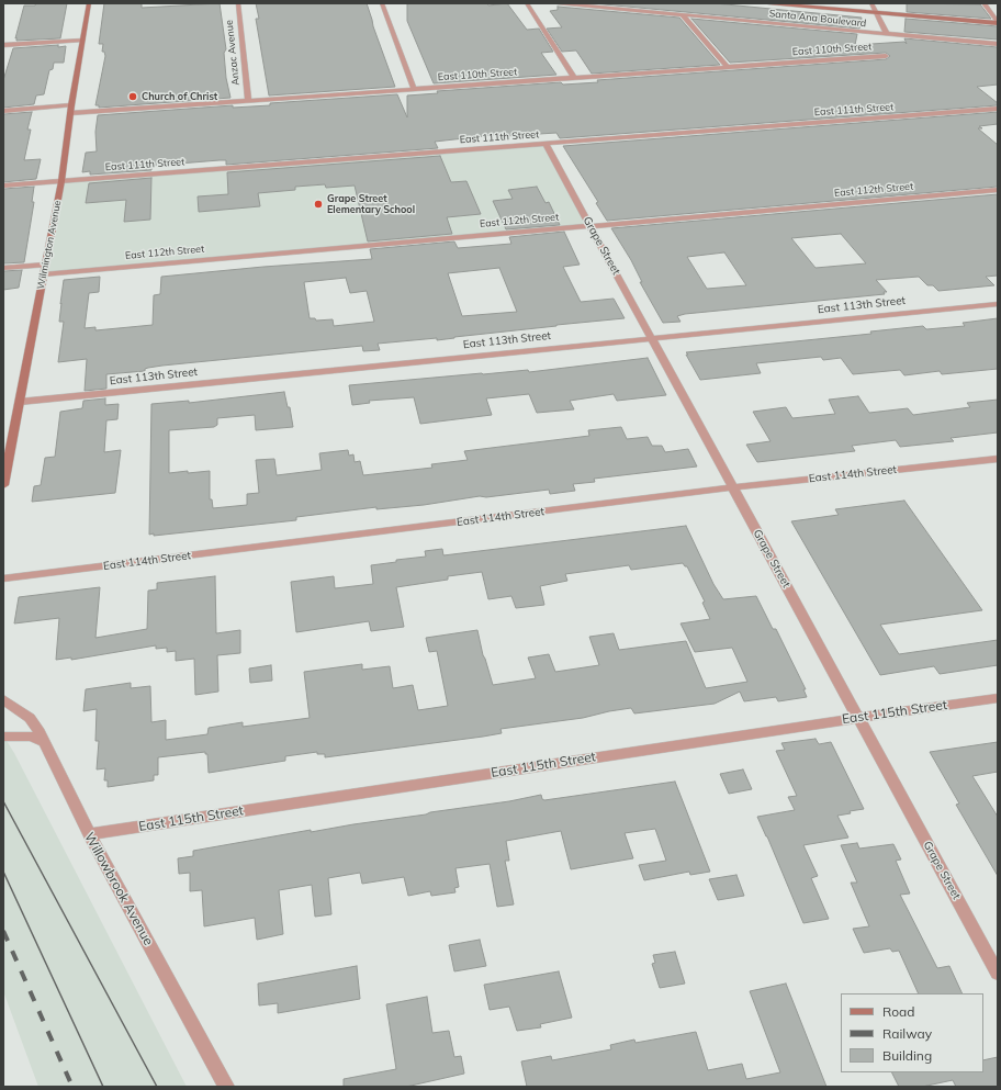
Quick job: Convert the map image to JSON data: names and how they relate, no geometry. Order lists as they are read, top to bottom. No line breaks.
{"streets":{"main road":["Santa Ana Boulevard","Wilmington Avenue"],"street":["East 110th Street","Anzac Avenue","East 111th Street","East 112th Street","Grape Street","East 113th Street","East 114th Street","East 115th Street","Willowbrook Avenue"]},"crossings":[["East 110th Street","Anzac Avenue"],["East 110th Street","Wilmington Avenue"],["East 111th Street","Wilmington Avenue"],["East 111th Street","Grape Street"],["East 112th Street","Wilmington Avenue"],["East 112th Street","Grape Street"],["Wilmington Avenue","East 113th Street"],["Grape Street","East 113th Street"],["Grape Street","East 114th Street"],["Grape Street","East 115th Street"],["East 115th Street","Willowbrook Avenue"]],"places":["Church of Christ","Grape Street Elementary School"],"legend":["Road","Railway","Building"]}
